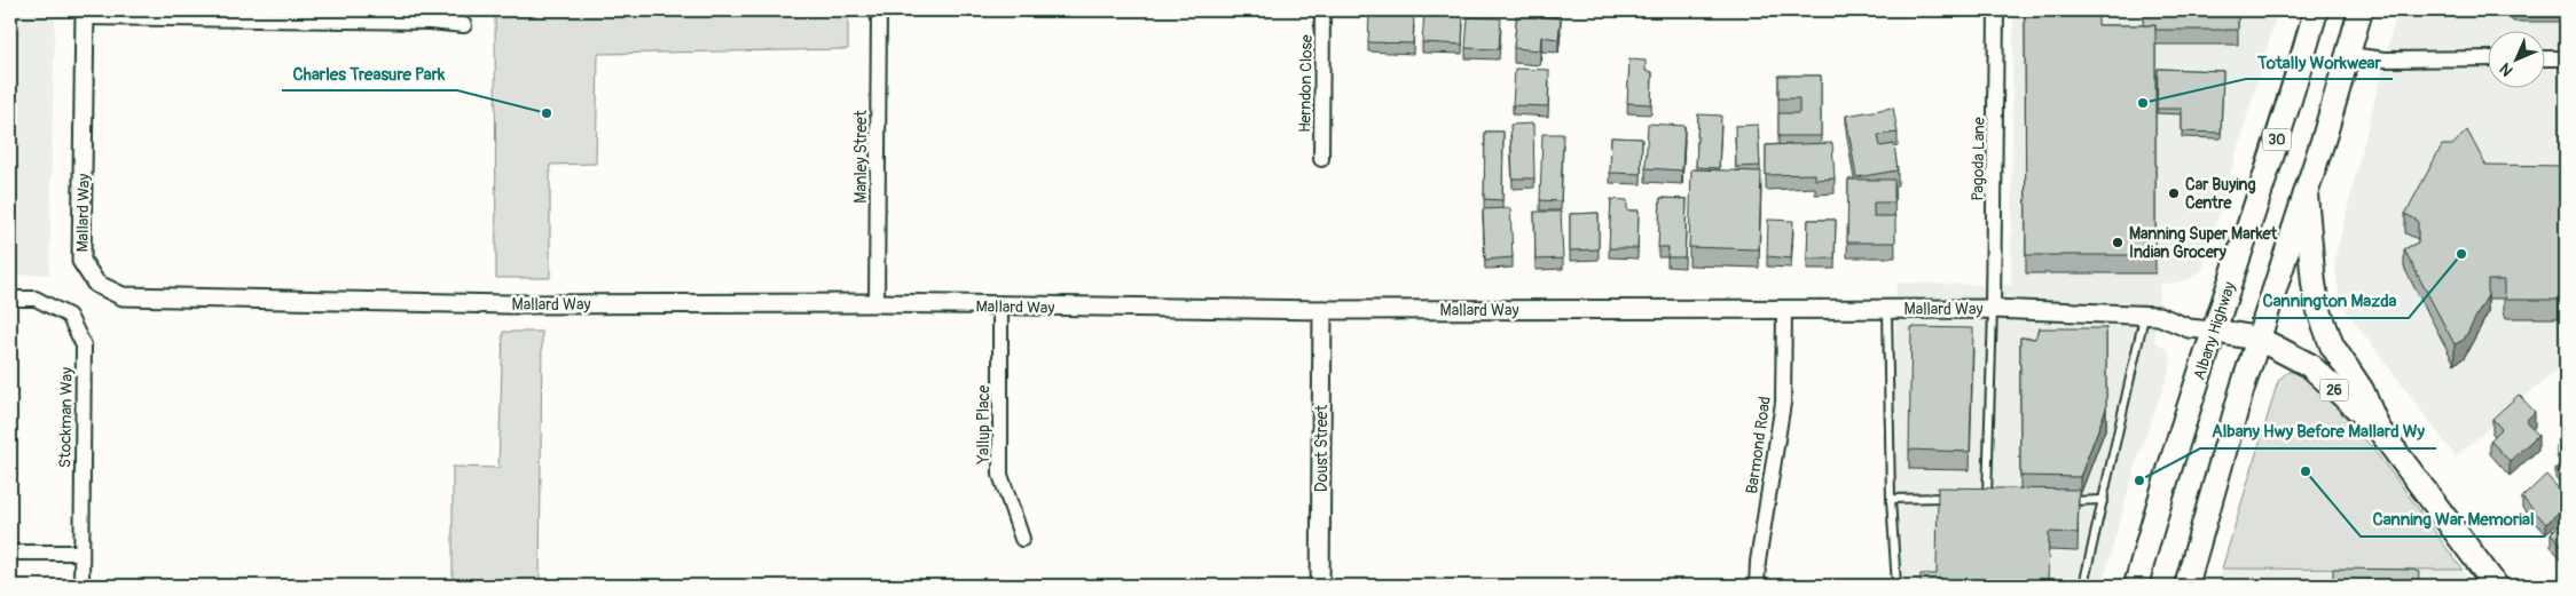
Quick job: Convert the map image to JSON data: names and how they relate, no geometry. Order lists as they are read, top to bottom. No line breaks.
{"streets":{"main road":["30","Albany Highway","26"],"street":["Herndon Close","Manley Street","Pagoda Lane","Mallard Way","Stockman Way","Yallup Place","Barmond Road","Doust Street"]},"crossings":[["Manley Street","Mallard Way"],["Pagoda Lane","Mallard Way"],["Mallard Way","Albany Highway"],["Mallard Way","26"],["Mallard Way","Yallup Place"],["Mallard Way","Barmond Road"],["Mallard Way","Doust Street"],["Albany Highway","26"]],"places":["Totally Workwear","Charles Treasure Park","Car Buying Centre","Manning Super Market Indian Grocery","Cannington Mazda","Canning War Memorial","Albany Hwy Before Mallard Wy"],"north":"bottom left"}
